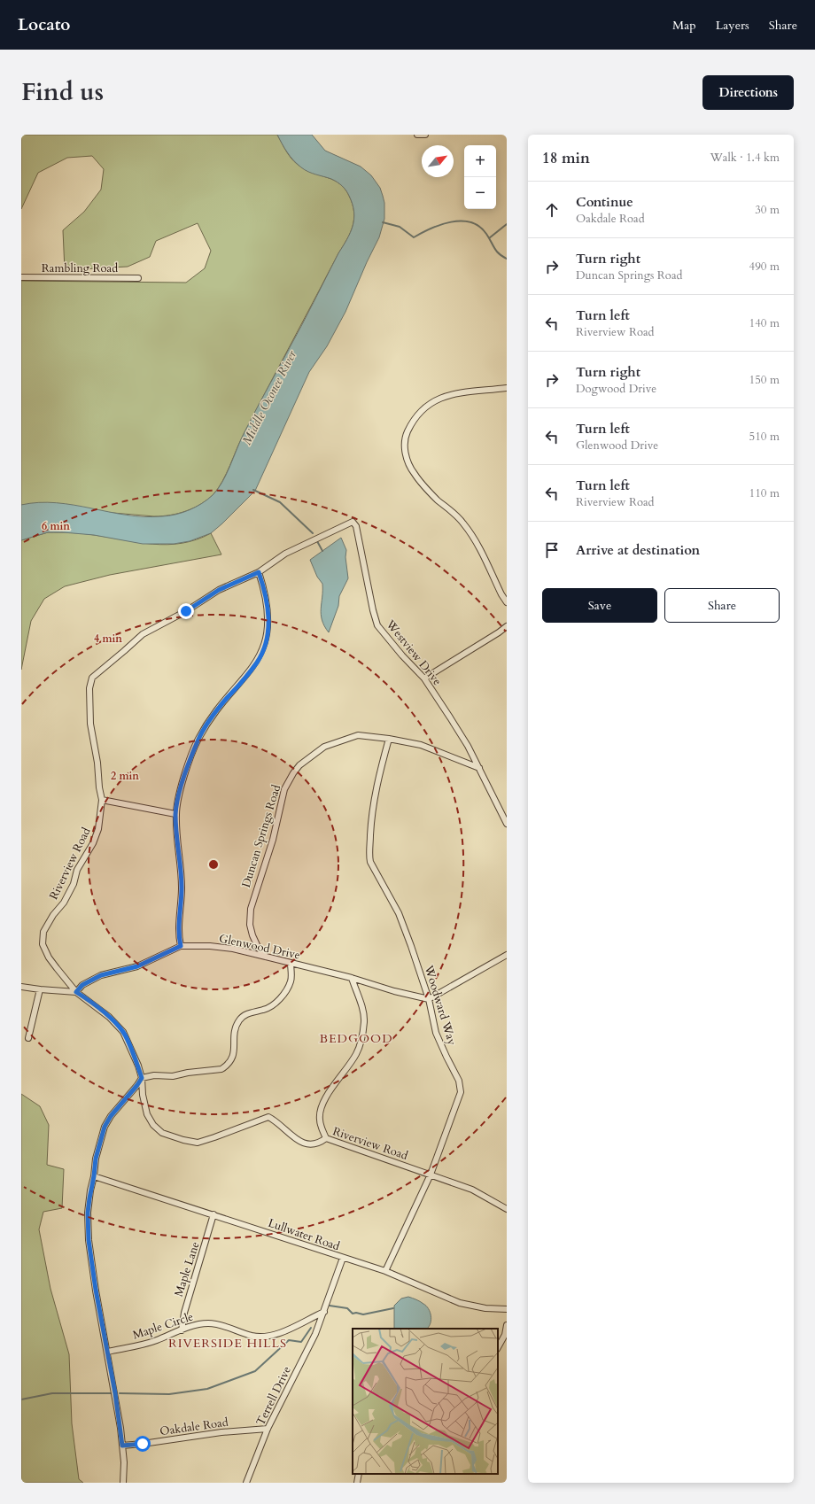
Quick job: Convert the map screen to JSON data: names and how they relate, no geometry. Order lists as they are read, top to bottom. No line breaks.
{"streets":{"street":["Rambling Road","Westview Drive","Duncan Springs Road","Riverview Road","Glenwood Drive","Woodward Way","Lullwater Road","Maple Lane","Maple Circle","Terrell Drive","Oakdale Road"]},"crossings":[["Westview Drive","Duncan Springs Road"],["Westview Drive","Riverview Road"],["Duncan Springs Road","Glenwood Drive"],["Duncan Springs Road","Woodward Way"],["Riverview Road","Woodward Way"],["Glenwood Drive","Woodward Way"],["Woodward Way","Lullwater Road"],["Lullwater Road","Maple Lane"],["Lullwater Road","Terrell Drive"],["Maple Lane","Maple Circle"],["Maple Circle","Terrell Drive"],["Terrell Drive","Oakdale Road"]],"districts":["BEDGOOD","RIVERSIDE HILLS"],"water":["Middle Oconee River"],"north":"top right","page":{"header":"Locato","nav":["Map","Layers","Share"],"title":"Find us","buttons":["Directions",["Save","Share"]],"heading":["18 min","Walk · 1.4 km"],"map_buttons":["+","−"],"list":[["Continue","Oakdale Road","30 m"],["Turn right","Duncan Springs Road","490 m"],["Turn left","Riverview Road","140 m"],["Turn right","Dogwood Drive","150 m"],["Turn left","Glenwood Drive","510 m"],["Turn left","Riverview Road","110 m"],"Arrive at destination"]},"rings":["6 min","4 min","2 min"]}
